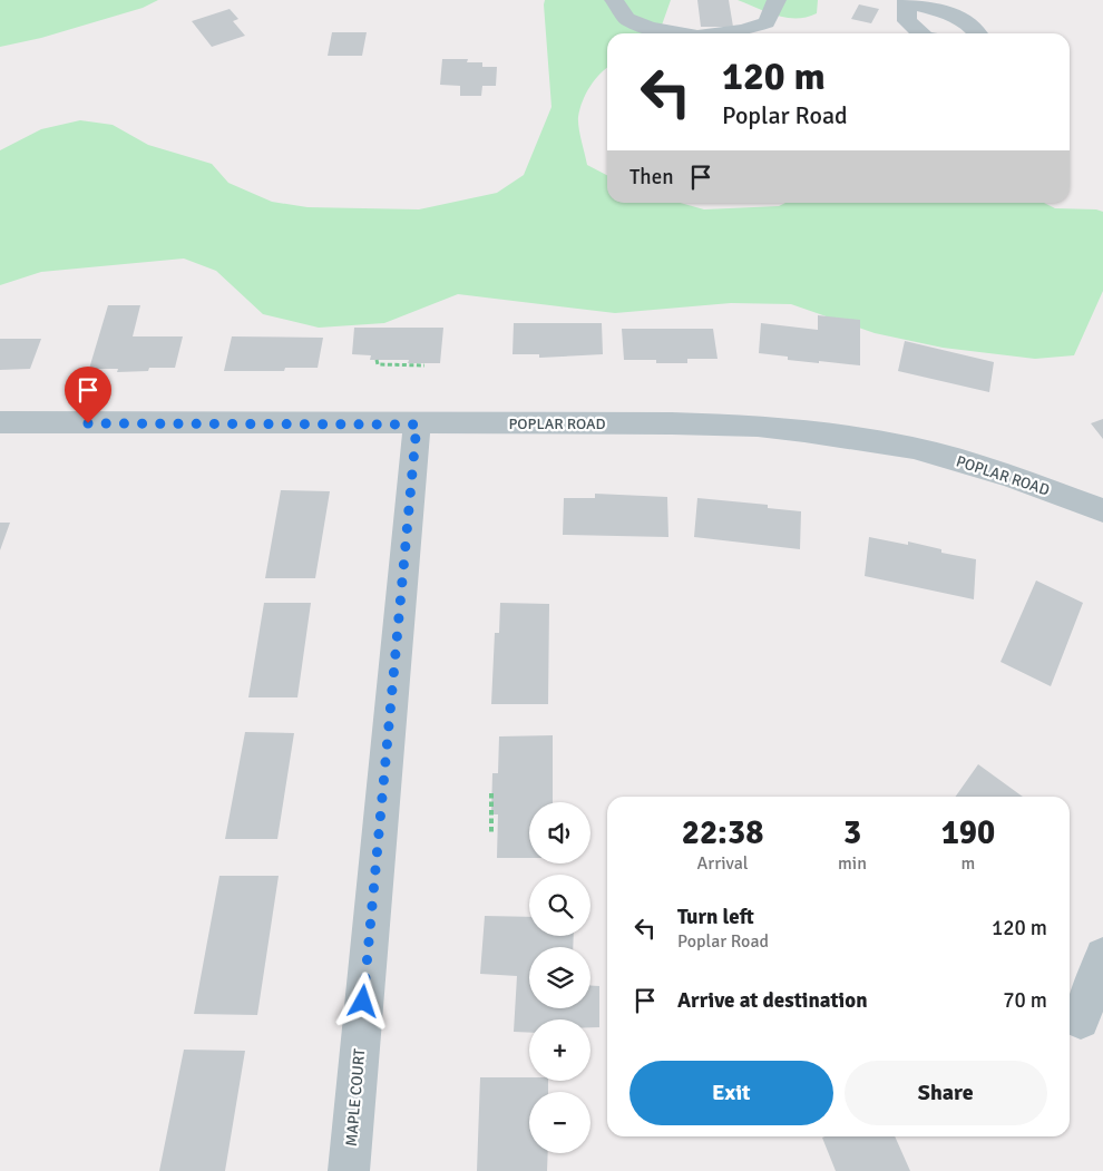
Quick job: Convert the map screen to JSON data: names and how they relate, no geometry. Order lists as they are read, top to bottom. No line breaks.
{"streets":{"street":["POPLAR ROAD","MAPLE COURT"]},"crossings":[["POPLAR ROAD","MAPLE COURT"]],"page":{"turn":["120 m","Poplar Road"],"then":"Then","eta":["22:38","Arrival","3","min","190","m"],"map_buttons":["+","−"],"list":[{"name":"Turn left","note":"Poplar Road","value":"120 m"},{"name":"Arrive at destination","value":"70 m"}],"buttons":["Exit","Share"]}}
